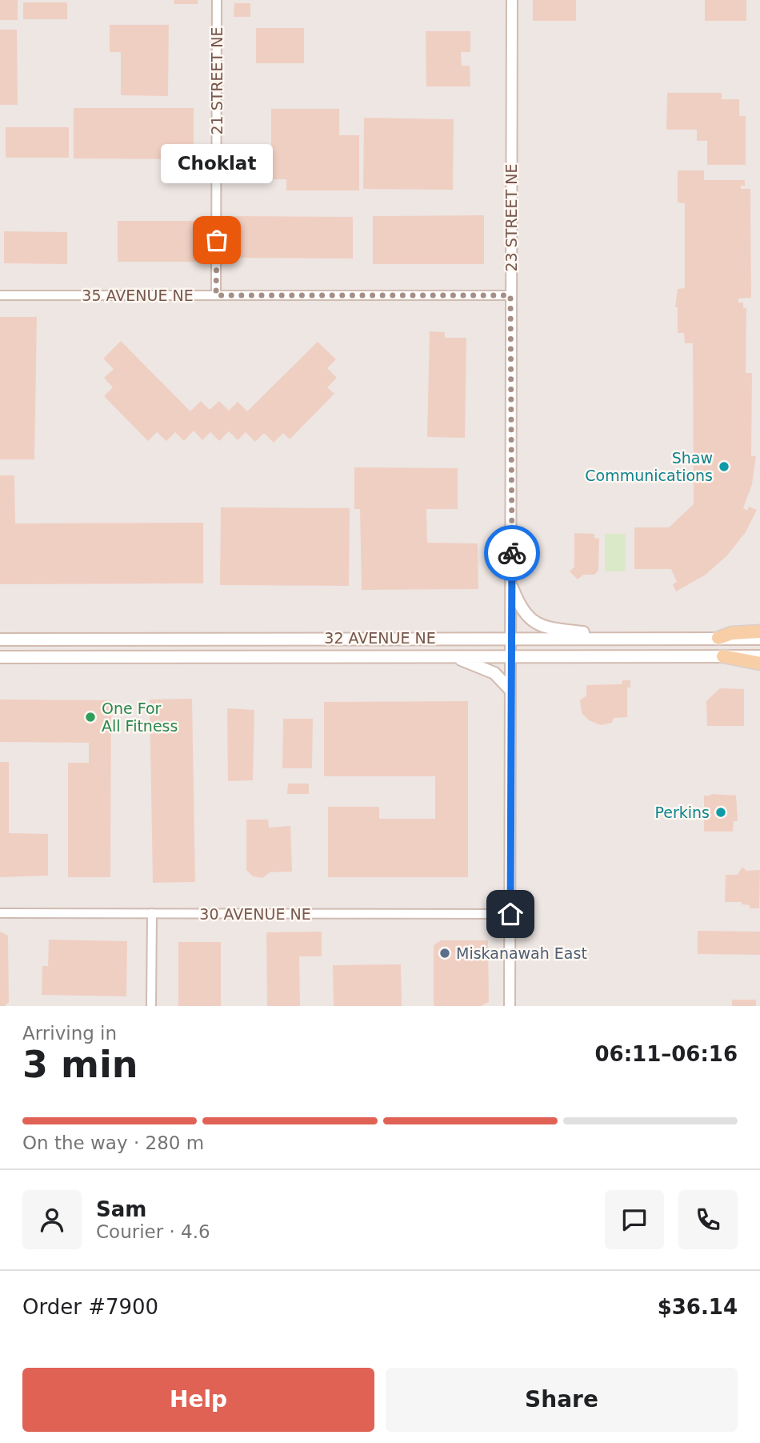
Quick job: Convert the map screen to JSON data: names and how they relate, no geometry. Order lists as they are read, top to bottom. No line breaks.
{"streets":{"main road":["32 AVENUE NE"],"street":["21 STREET NE","23 STREET NE","35 AVENUE NE","30 AVENUE NE"]},"crossings":[["21 STREET NE","35 AVENUE NE"],["23 STREET NE","35 AVENUE NE"],["23 STREET NE","32 AVENUE NE"],["23 STREET NE","30 AVENUE NE"]],"places":["Choklat","Shaw Communications","One For All Fitness","Perkins","Miskanawah East"],"page":{"bubble":"Choklat","heading":["3 min","Arriving in","06:11–06:16"],"panel":["Sam","Courier · 4.6","Order #7900","$36.14"],"bar":"On the way · 280 m","buttons":["Help","Share"]}}
